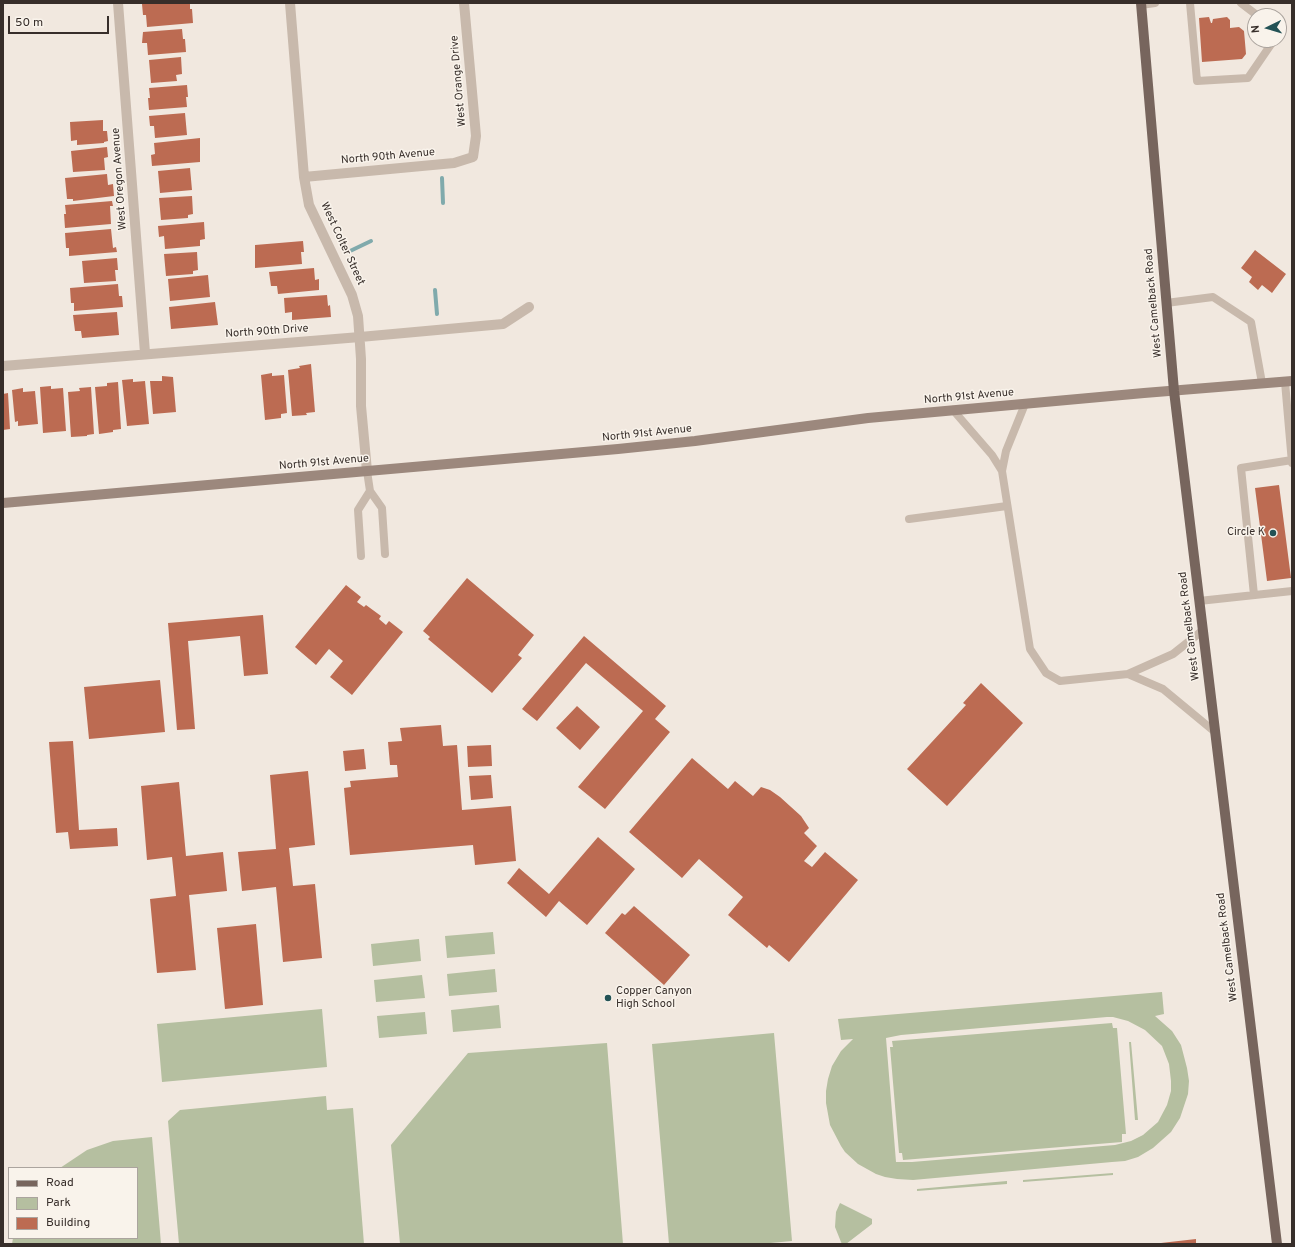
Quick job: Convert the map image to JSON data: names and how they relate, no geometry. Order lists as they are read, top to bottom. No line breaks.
{"streets":{"main road":["West Camelback Road","North 91st Avenue"],"street":["West Orange Drive","North 90th Avenue","West Oregon Avenue","West Colter Street","North 90th Drive"]},"crossings":[["West Orange Drive","North 90th Avenue"],["North 90th Avenue","West Colter Street"],["West Oregon Avenue","North 90th Drive"],["West Colter Street","North 90th Drive"],["West Colter Street","North 91st Avenue"],["West Camelback Road","North 91st Avenue"]],"places":["Circle K","Copper Canyon High School"],"legend":["Road","Park","Building"],"scale_bar":"50 m","north":"left"}
